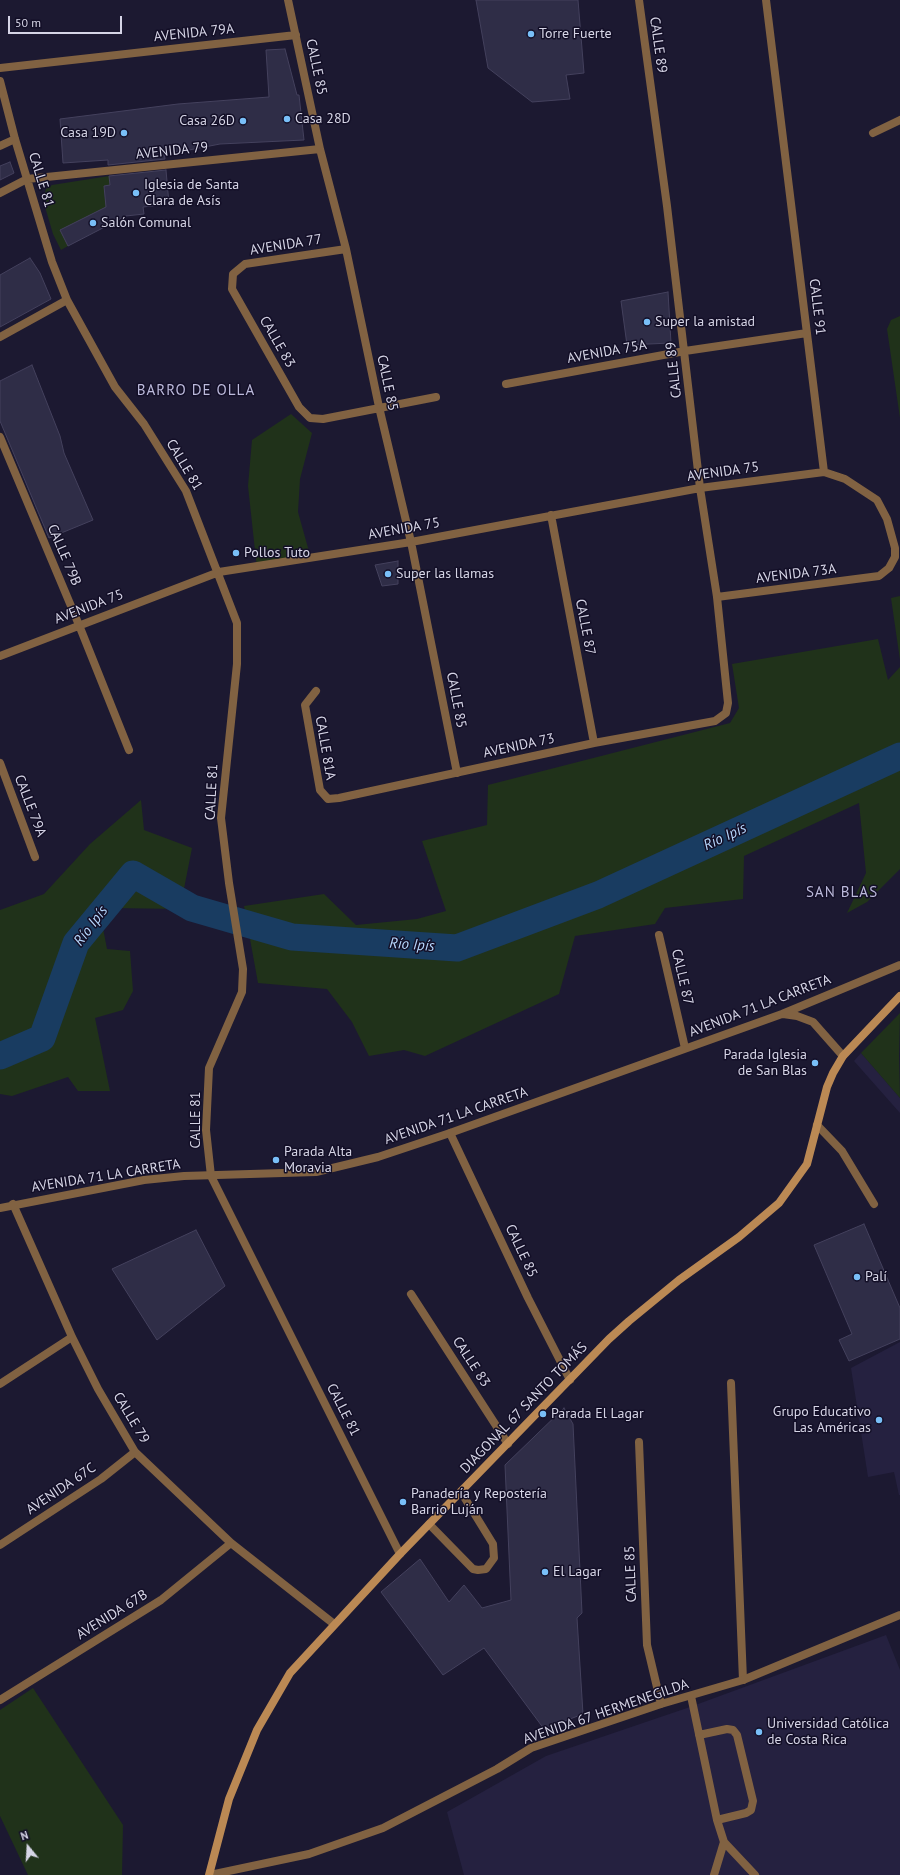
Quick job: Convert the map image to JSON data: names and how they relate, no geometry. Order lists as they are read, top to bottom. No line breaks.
{"streets":{"main road":["DIAGONAL 67 SANTO TOMÁS"],"street":["AVENIDA 79A","CALLE 89","CALLE 85","AVENIDA 79","CALLE 81","AVENIDA 77","CALLE 91","CALLE 83","AVENIDA 75A","AVENIDA 75","CALLE 79B","AVENIDA 73A","CALLE 87","AVENIDA 73","CALLE 81A","CALLE 79A","AVENIDA 71 LA CARRETA","CALLE 79","AVENIDA 67C","AVENIDA 67B","AVENIDA 67 HERMENEGILDA"]},"crossings":[["AVENIDA 79A","CALLE 85"],["CALLE 89","AVENIDA 75A"],["CALLE 89","AVENIDA 75"],["CALLE 89","AVENIDA 73A"],["CALLE 89","AVENIDA 73"],["CALLE 85","AVENIDA 79"],["CALLE 85","AVENIDA 77"],["CALLE 85","CALLE 83"],["CALLE 85","AVENIDA 75"],["CALLE 85","AVENIDA 73"],["CALLE 85","AVENIDA 71 LA CARRETA"],["CALLE 85","DIAGONAL 67 SANTO TOMÁS"],["CALLE 85","AVENIDA 67 HERMENEGILDA"],["AVENIDA 79","CALLE 81"],["CALLE 81","AVENIDA 75"],["CALLE 81","AVENIDA 71 LA CARRETA"],["CALLE 81","DIAGONAL 67 SANTO TOMÁS"],["AVENIDA 77","CALLE 83"],["CALLE 91","AVENIDA 75A"],["CALLE 91","AVENIDA 75"],["CALLE 91","AVENIDA 73A"],["CALLE 83","DIAGONAL 67 SANTO TOMÁS"],["AVENIDA 75","CALLE 79B"],["AVENIDA 75","AVENIDA 73A"],["AVENIDA 75","CALLE 87"],["CALLE 87","AVENIDA 73"],["CALLE 87","AVENIDA 71 LA CARRETA"],["AVENIDA 73","CALLE 81A"],["AVENIDA 71 LA CARRETA","CALLE 79"],["DIAGONAL 67 SANTO TOMÁS","CALLE 79"],["DIAGONAL 67 SANTO TOMÁS","AVENIDA 67 HERMENEGILDA"],["CALLE 79","AVENIDA 67C"],["CALLE 79","AVENIDA 67B"]],"districts":["BARRO DE OLLA","SAN BLAS"],"water":["Río Ipís"],"places":["Torre Fuerte","Casa 28D","Casa 26D","Casa 19D","Iglesia de Santa Clara de Asís","Salón Comunal","Super la amistad","Pollos Tuto","Super las llamas","Parada Iglesia de San Blas","Parada Alta Moravia","Palí","Parada El Lagar","Grupo Educativo Las Américas","Panadería y Repostería Barrio Luján","El Lagar","Universidad Católica de Costa Rica"],"scale_bar":"50 m","north":"top"}
